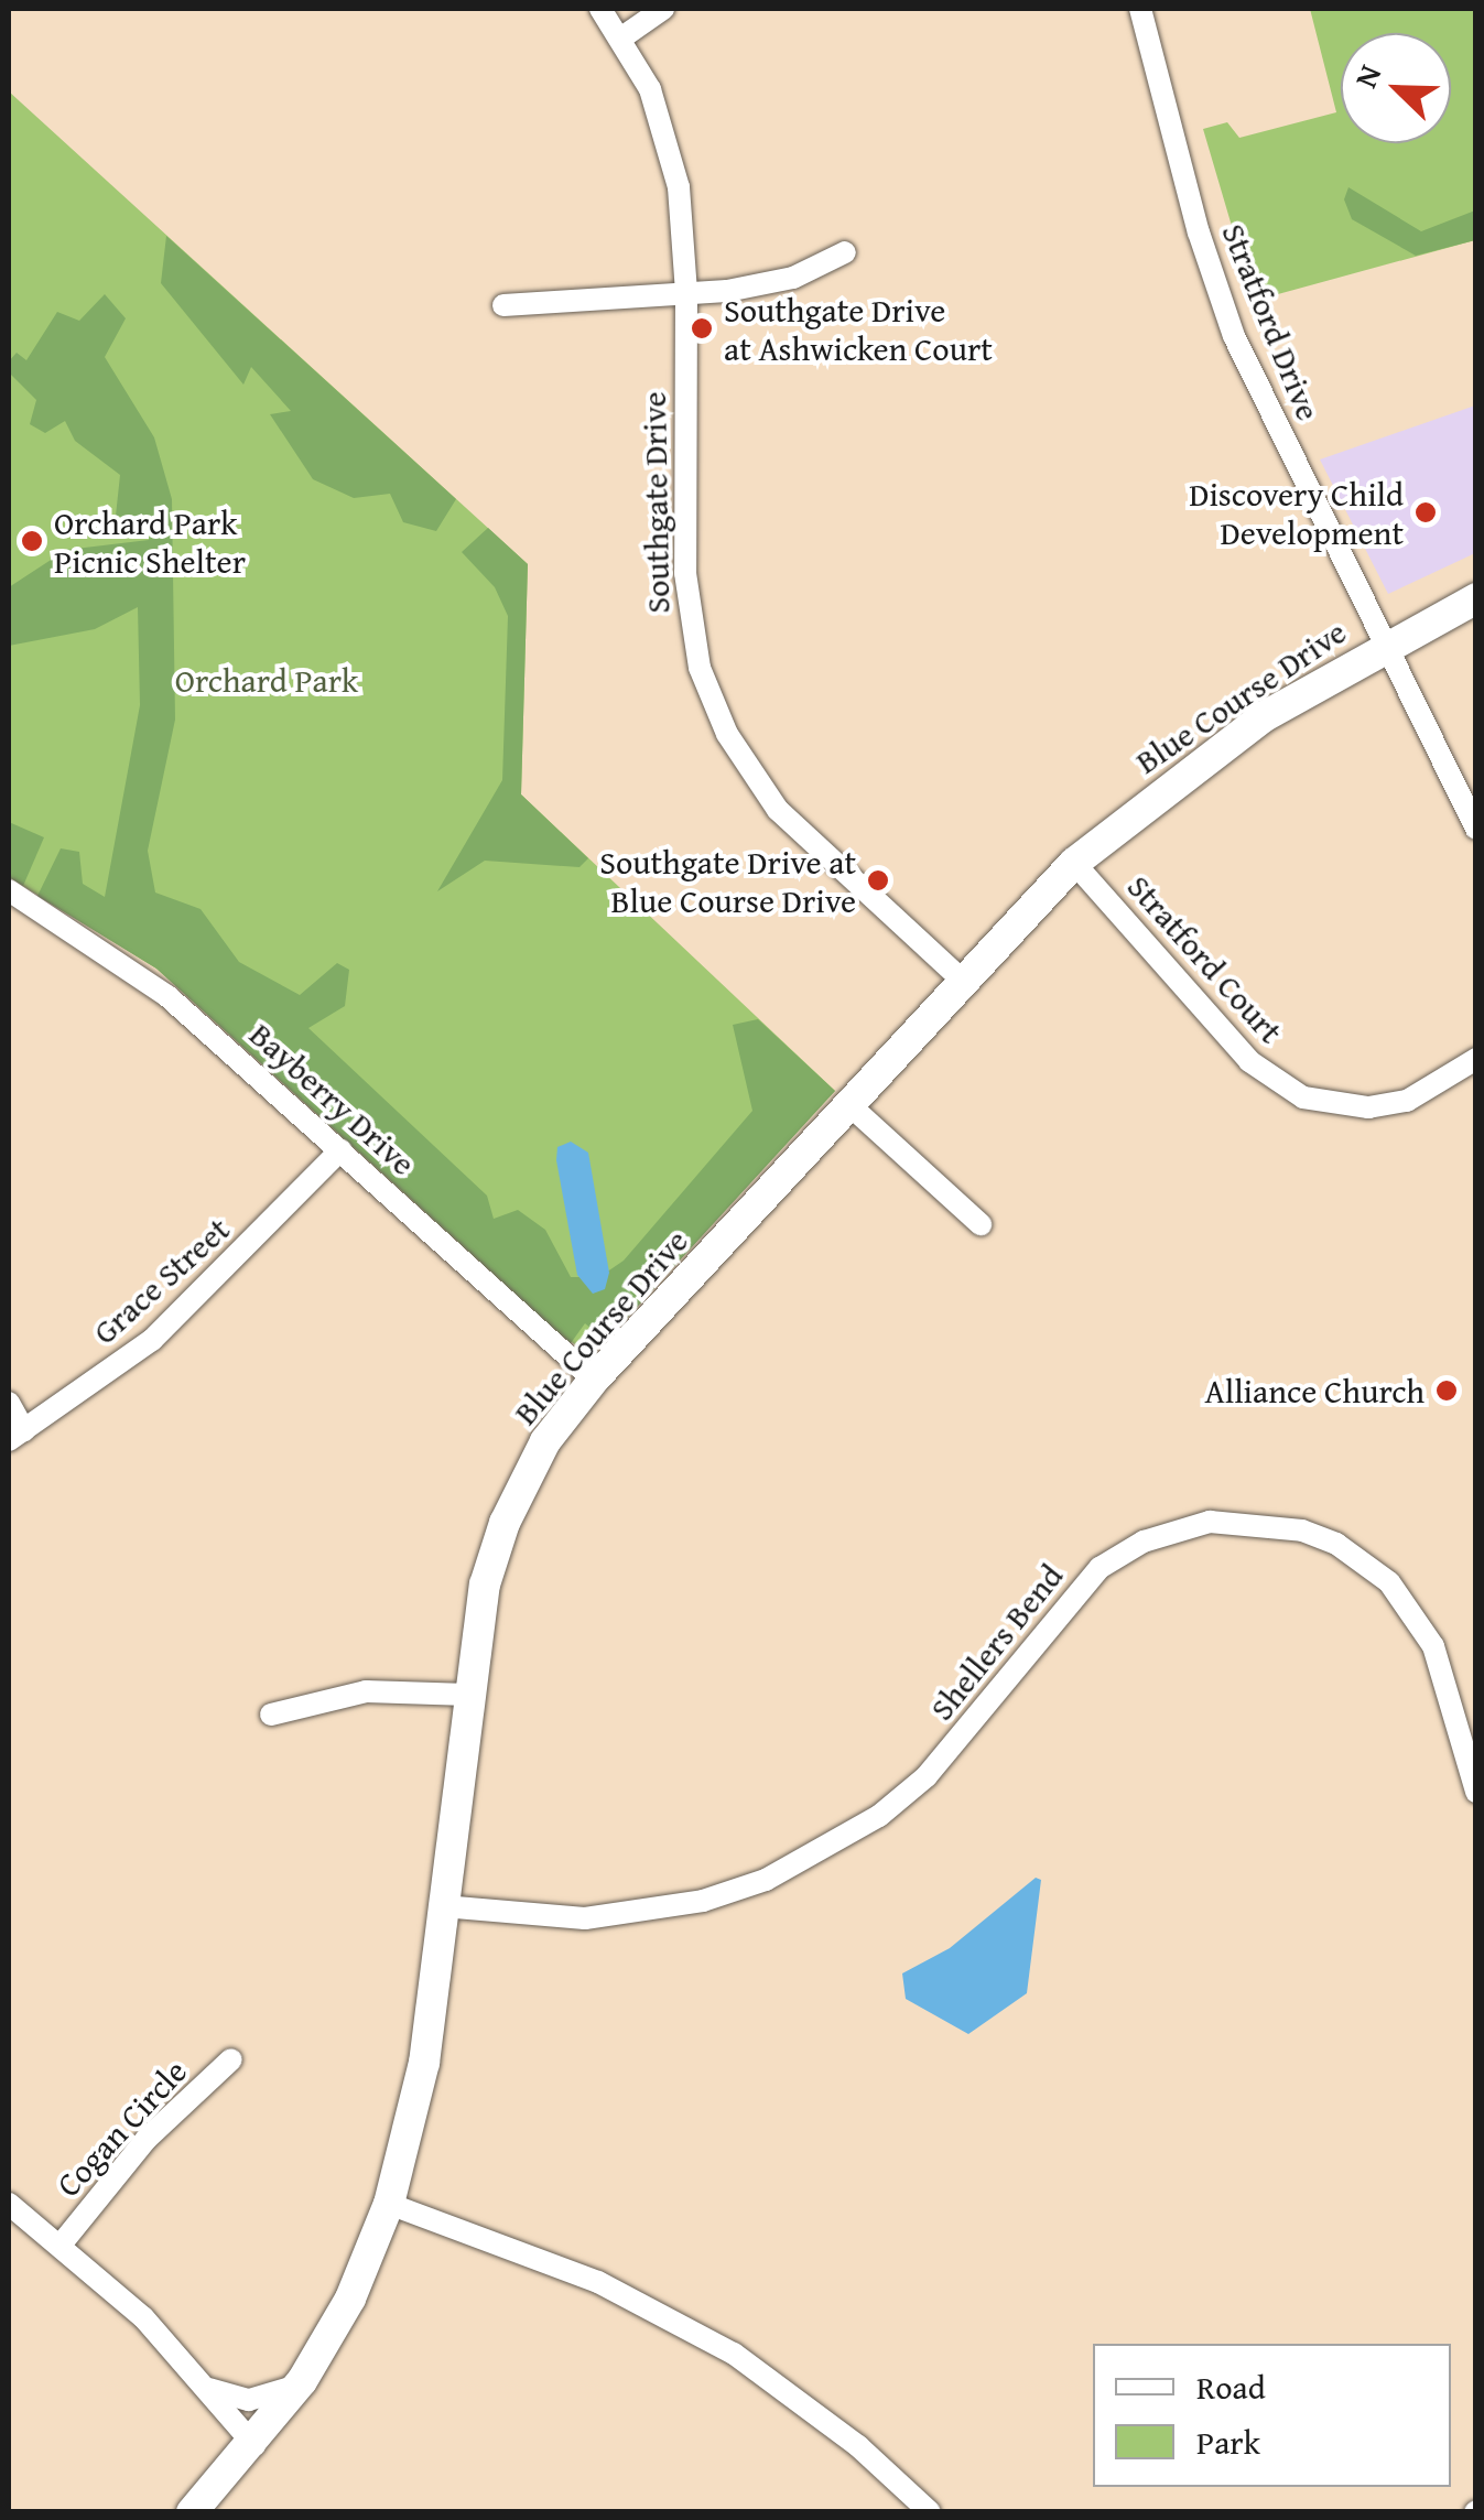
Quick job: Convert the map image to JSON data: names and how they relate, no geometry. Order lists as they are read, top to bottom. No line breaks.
{"streets":{"main road":["Blue Course Drive"],"street":["Stratford Drive","Southgate Drive","Stratford Court","Bayberry Drive","Grace Street","Shellers Bend","Cogan Circle"]},"crossings":[["Stratford Drive","Blue Course Drive"],["Southgate Drive","Blue Course Drive"],["Blue Course Drive","Stratford Court"],["Blue Course Drive","Bayberry Drive"],["Blue Course Drive","Shellers Bend"],["Bayberry Drive","Grace Street"]],"parks":["Orchard Park"],"places":["Southgate Drive at Ashwicken Court","Discovery Child Development","Orchard Park Picnic Shelter","Southgate Drive at Blue Course Drive","Alliance Church"],"legend":["Road","Park"],"north":"top left"}
